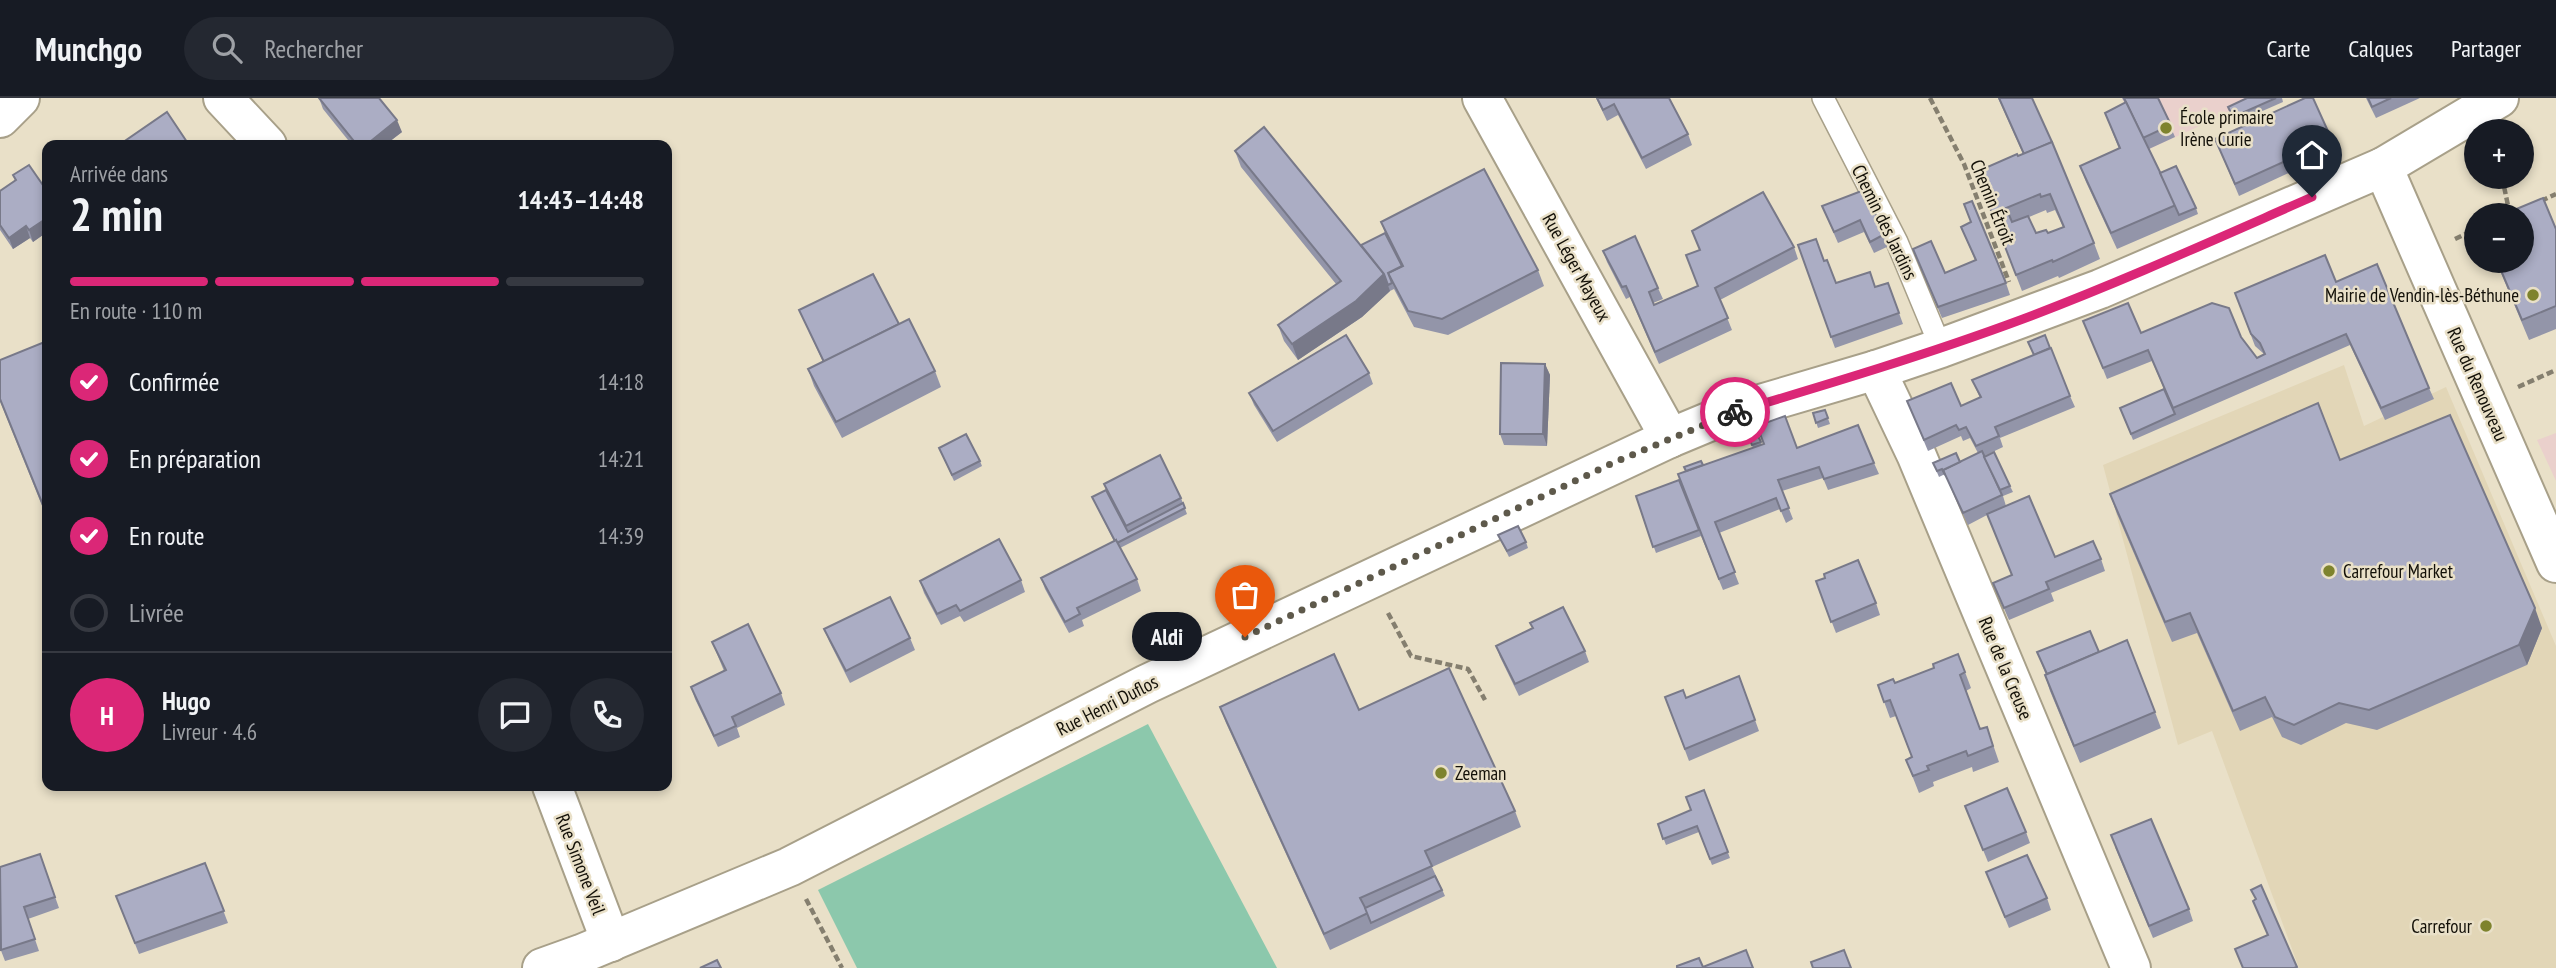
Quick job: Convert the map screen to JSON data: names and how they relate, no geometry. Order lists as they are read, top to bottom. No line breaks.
{"streets":{"street":["Rue Léger Mayeux","Rue du Renouveau","Rue de la Creuse","Rue Henri Duflos","Rue Simone Veil"],"lane":["Chemin des Jardins"],"path":["Chemin Étroit"]},"crossings":[["Chemin Étroit","Rue Henri Duflos"],["Chemin des Jardins","Rue Henri Duflos"],["Rue Léger Mayeux","Rue Henri Duflos"],["Rue du Renouveau","Rue Henri Duflos"],["Rue de la Creuse","Rue Henri Duflos"],["Rue Henri Duflos","Rue Simone Veil"]],"places":["École primaire Irène Curie","Mairie de Vendin-lès-Béthune","Carrefour Market","Aldi","Zeeman","Carrefour"],"page":{"header":"Munchgo","search":"Rechercher","nav":["Carte","Calques","Partager"],"map_buttons":["+","−"],"heading":["2 min","Arrivée dans","14:43–14:48"],"panel":["Hugo","Livreur · 4.6"],"bar":"En route · 110 m","list":[["Confirmée","14:18"],["En préparation","14:21"],["En route","14:39"],"Livrée"],"bubble":"Aldi","round":"H"}}
